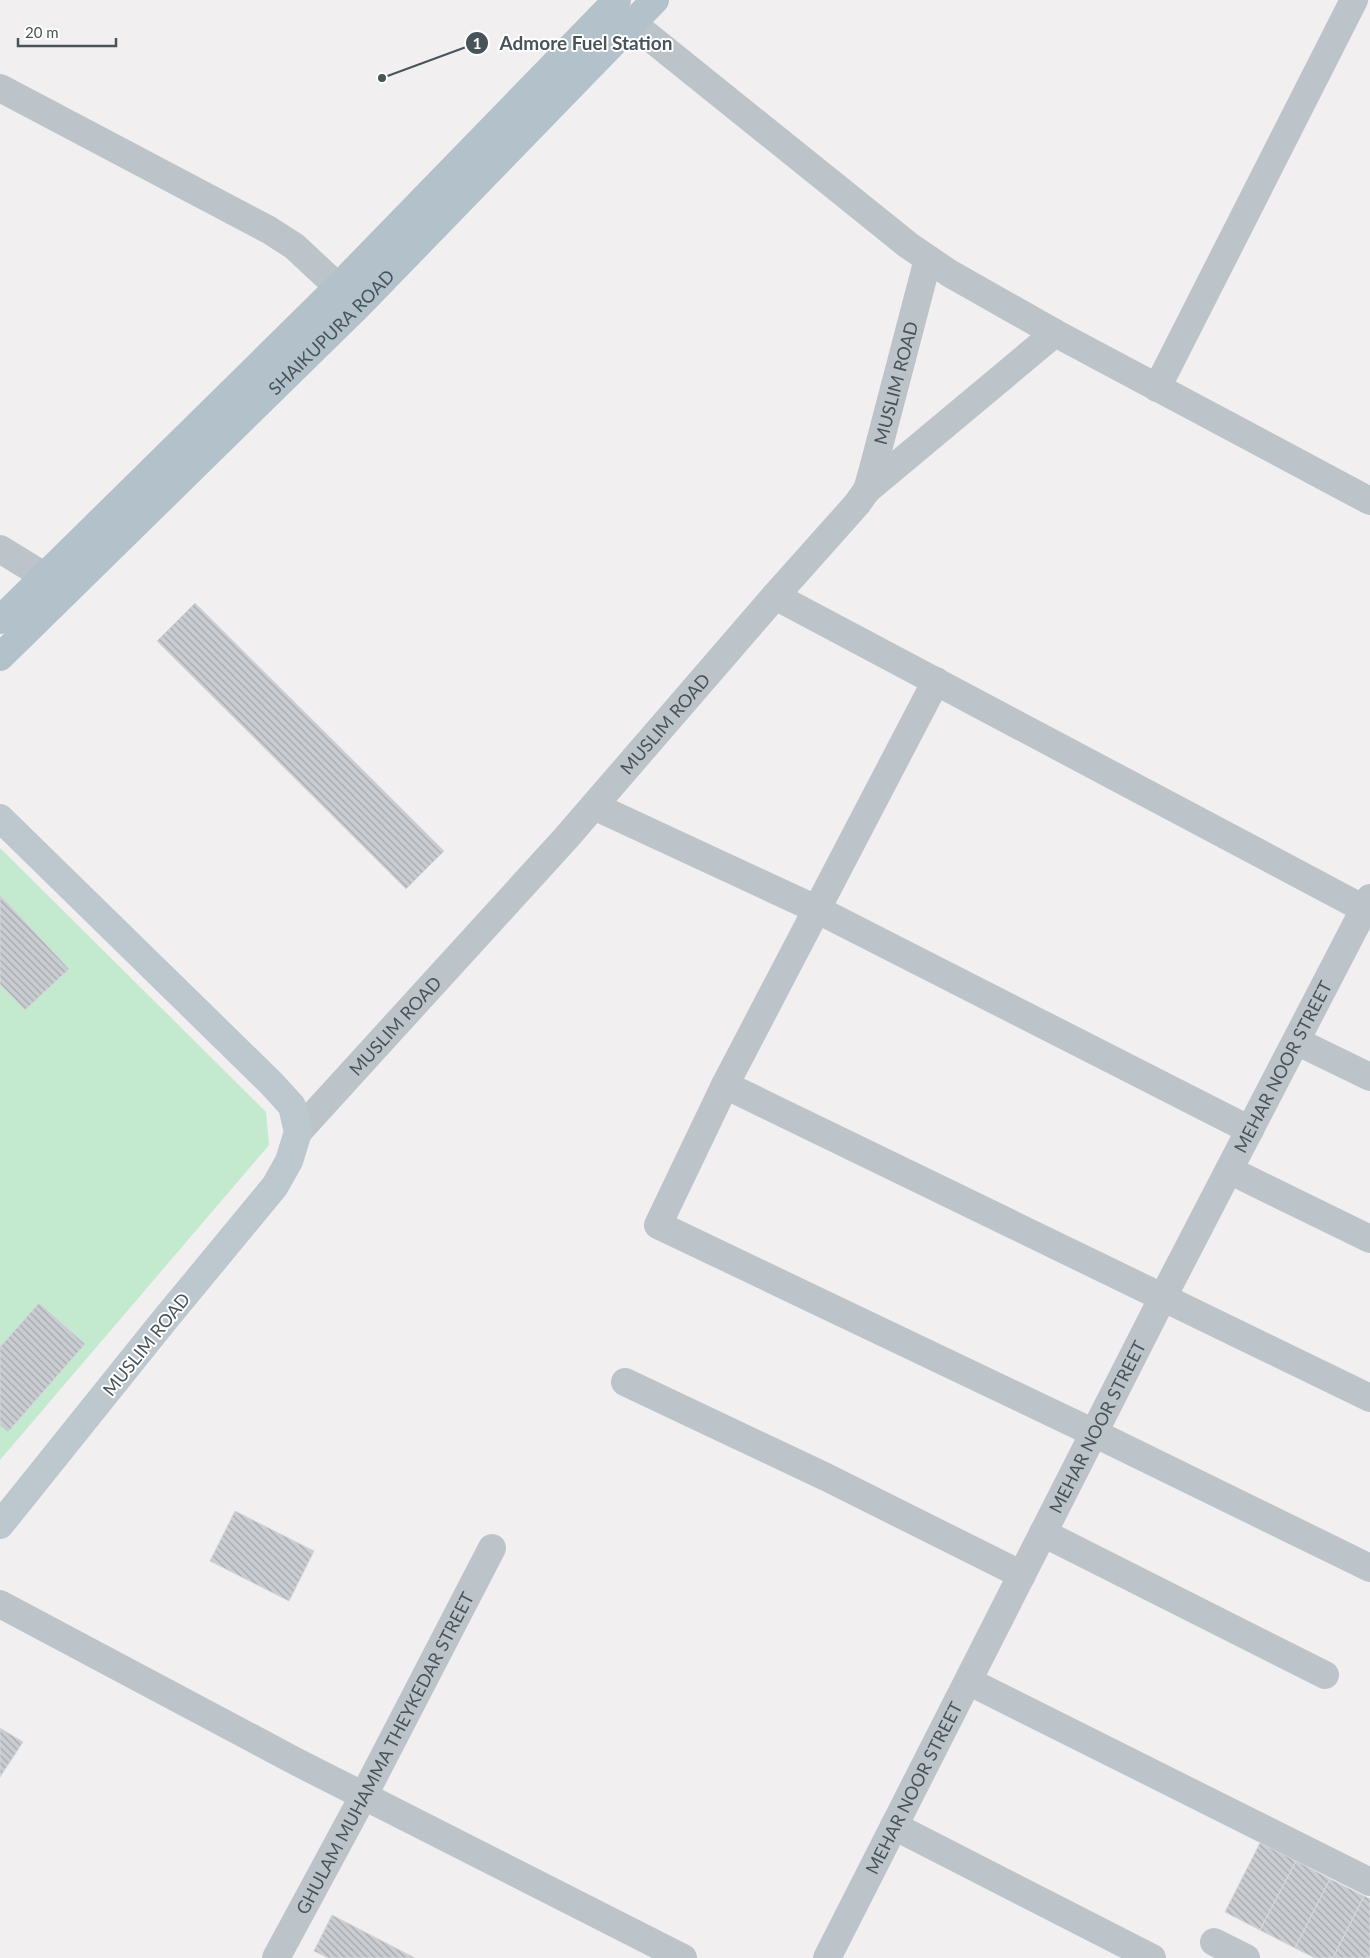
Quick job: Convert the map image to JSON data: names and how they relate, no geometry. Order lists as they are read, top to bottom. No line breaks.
{"streets":{"main road":["SHAIKUPURA ROAD"],"street":["MUSLIM ROAD","MEHAR NOOR STREET","GHULAM MUHAMMA THEYKEDAR STREET"]},"places":["Admore Fuel Station"],"scale_bar":"20 m"}
